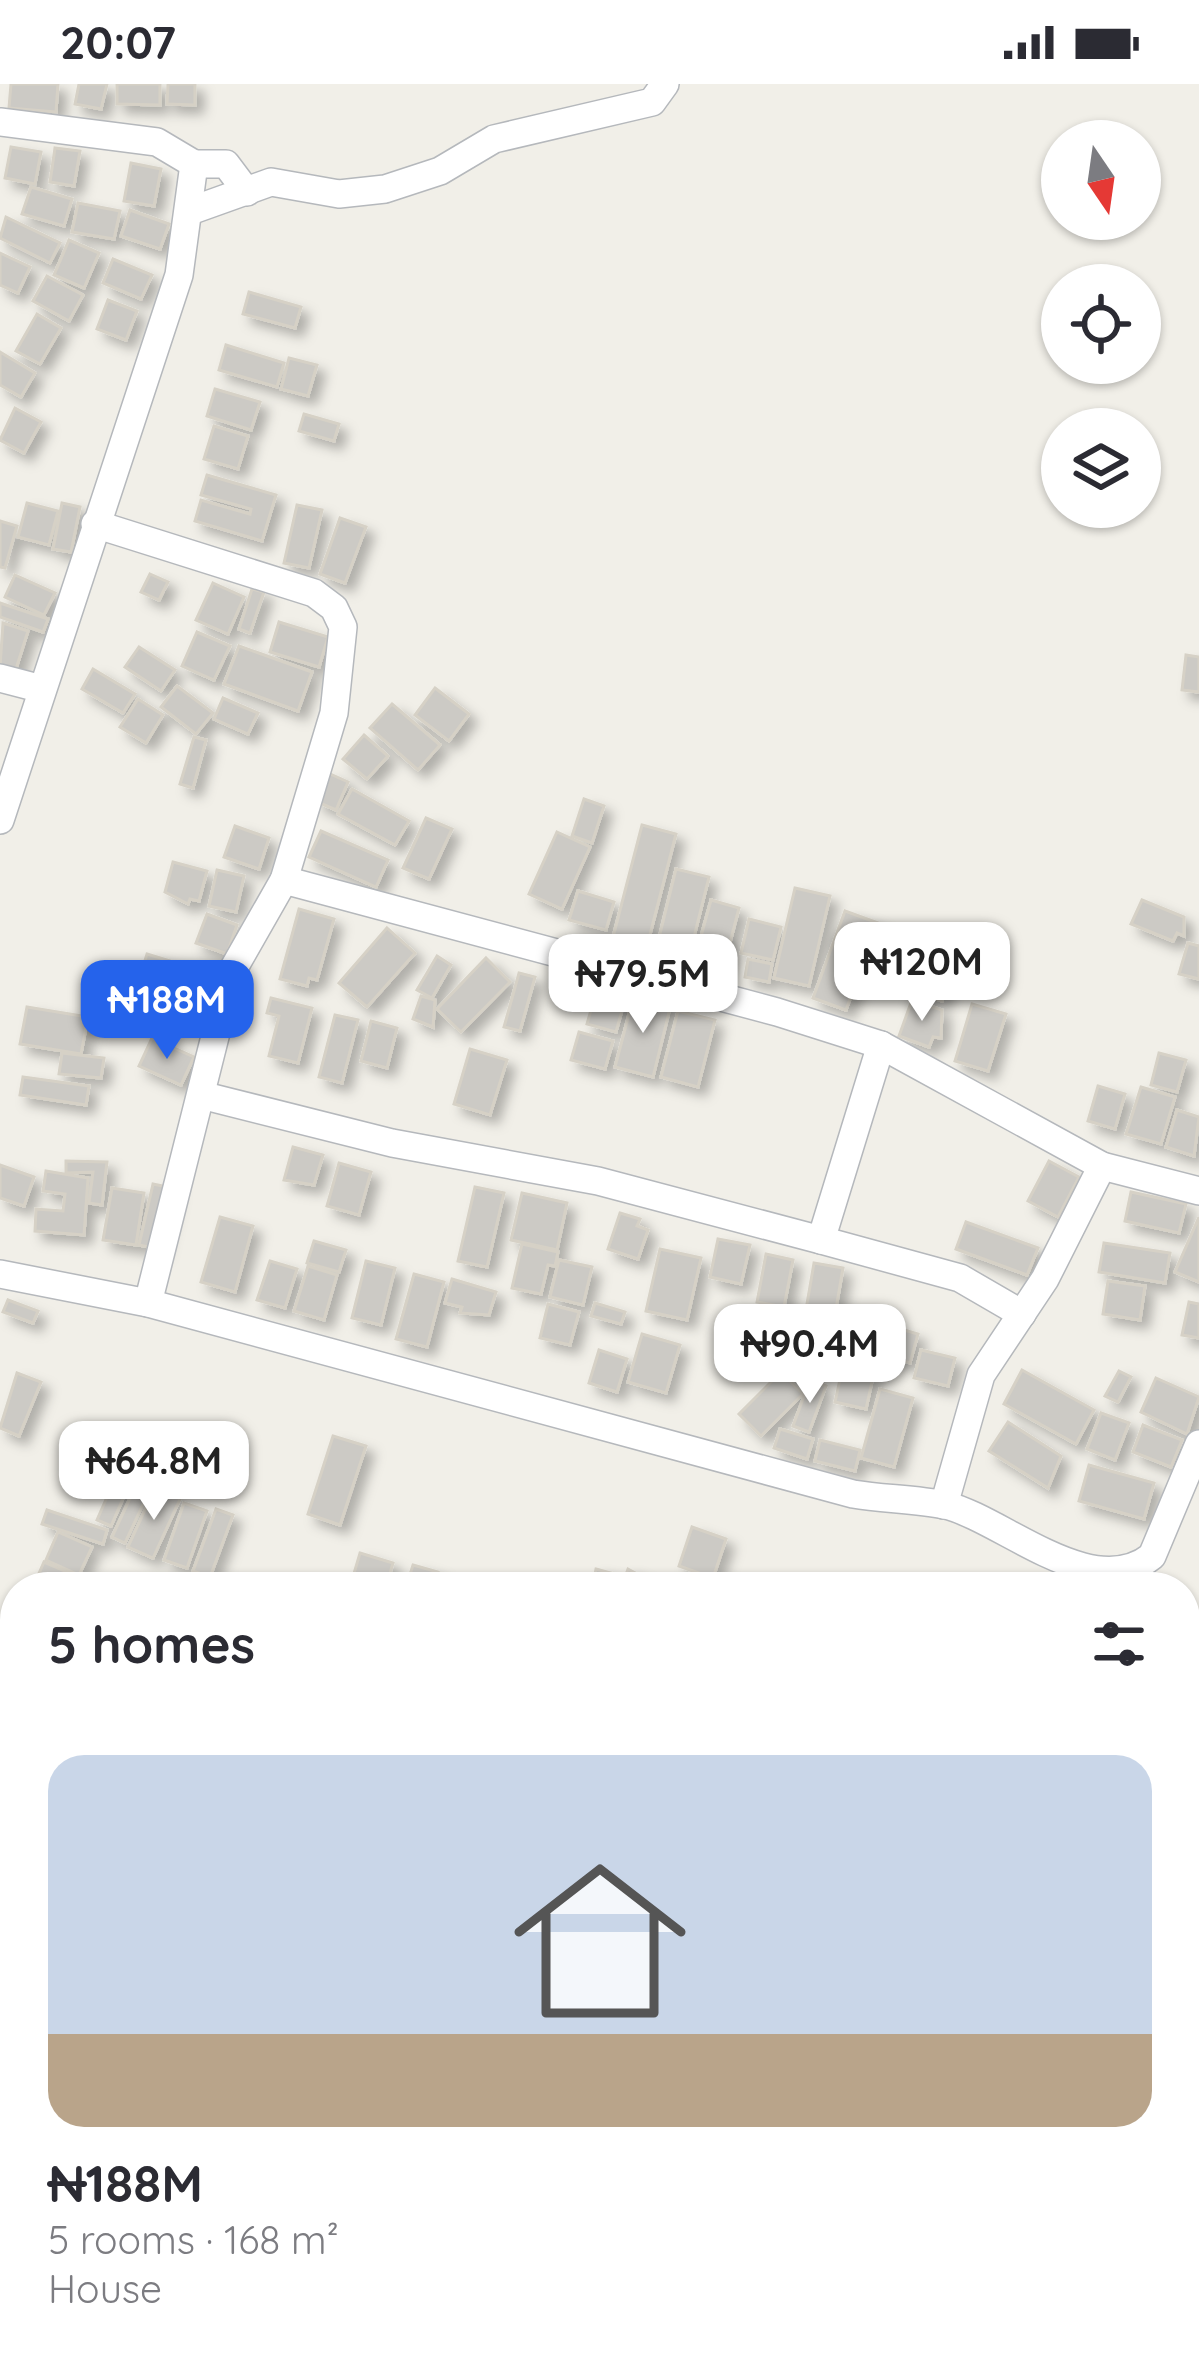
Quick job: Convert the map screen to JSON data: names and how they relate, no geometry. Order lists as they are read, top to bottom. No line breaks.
{"north":"bottom","page":{"status":"20:07","price":["₦120M","₦79.5M","₦188M","₦90.4M","₦64.8M"],"heading":"5 homes","list":[{"name":"₦188M","note":"5 rooms · 168 m² · House"}]}}
